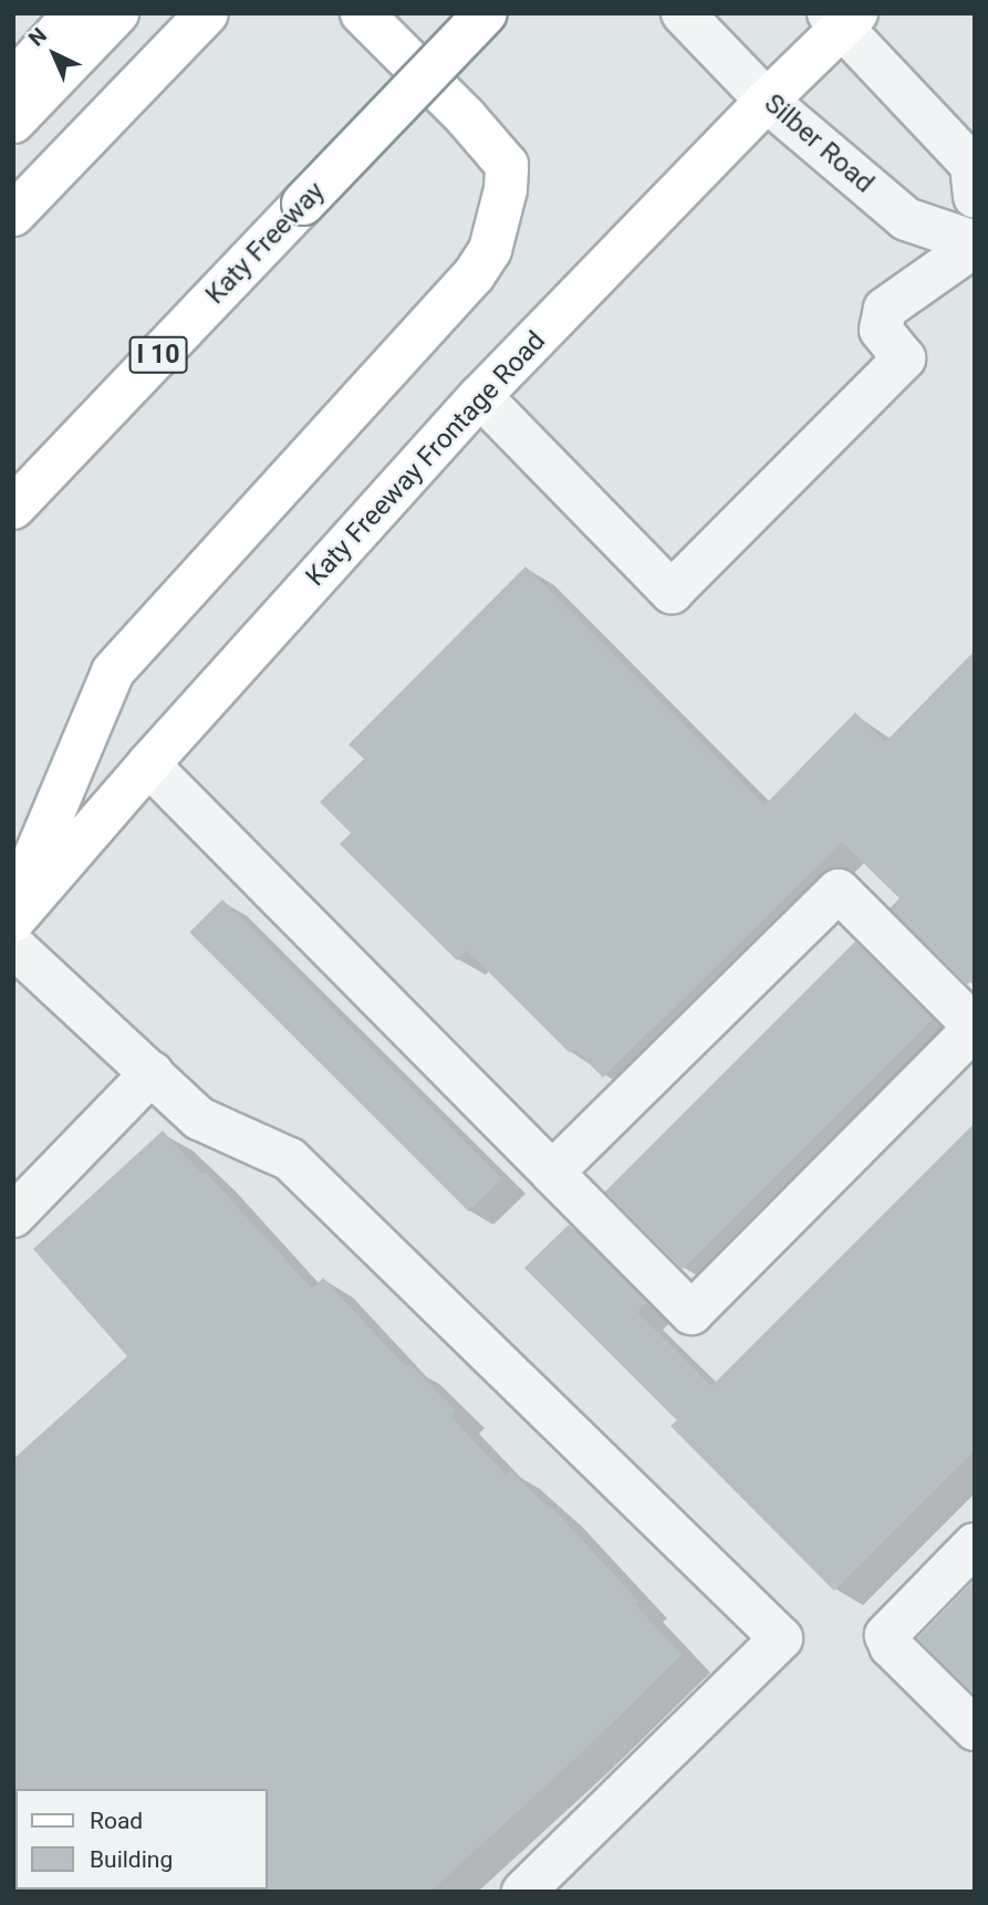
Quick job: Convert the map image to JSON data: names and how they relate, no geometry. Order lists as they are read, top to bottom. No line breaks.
{"streets":{"main road":["Katy Freeway","I 10","Katy Freeway Frontage Road"],"street":["Silber Road"]},"crossings":[["Silber Road","Katy Freeway Frontage Road"]],"legend":["Road","Building"],"north":"top left"}
